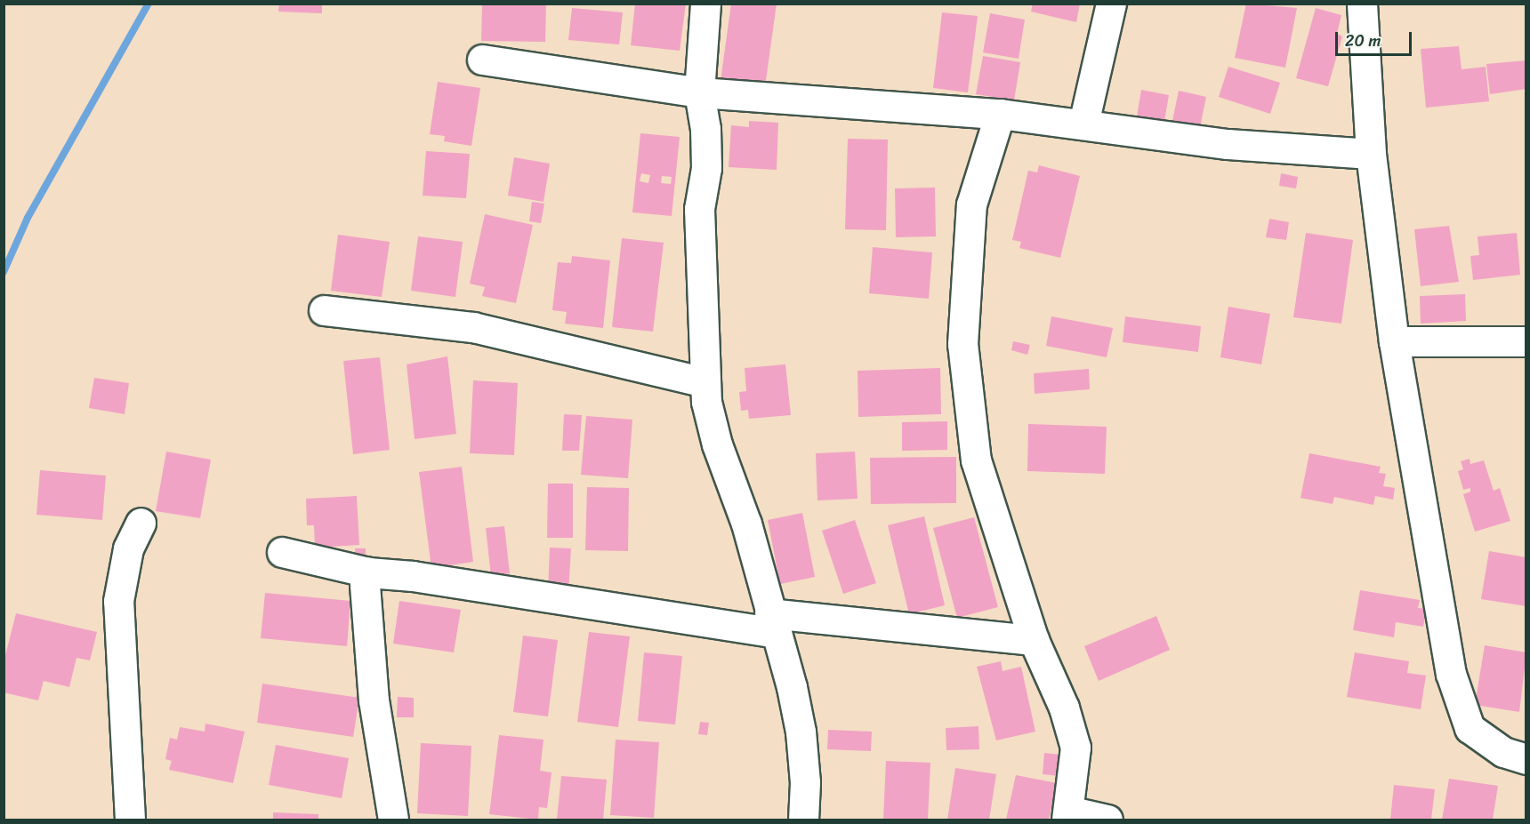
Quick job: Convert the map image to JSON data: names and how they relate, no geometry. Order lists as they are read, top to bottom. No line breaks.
{"scale_bar":"20 m"}
